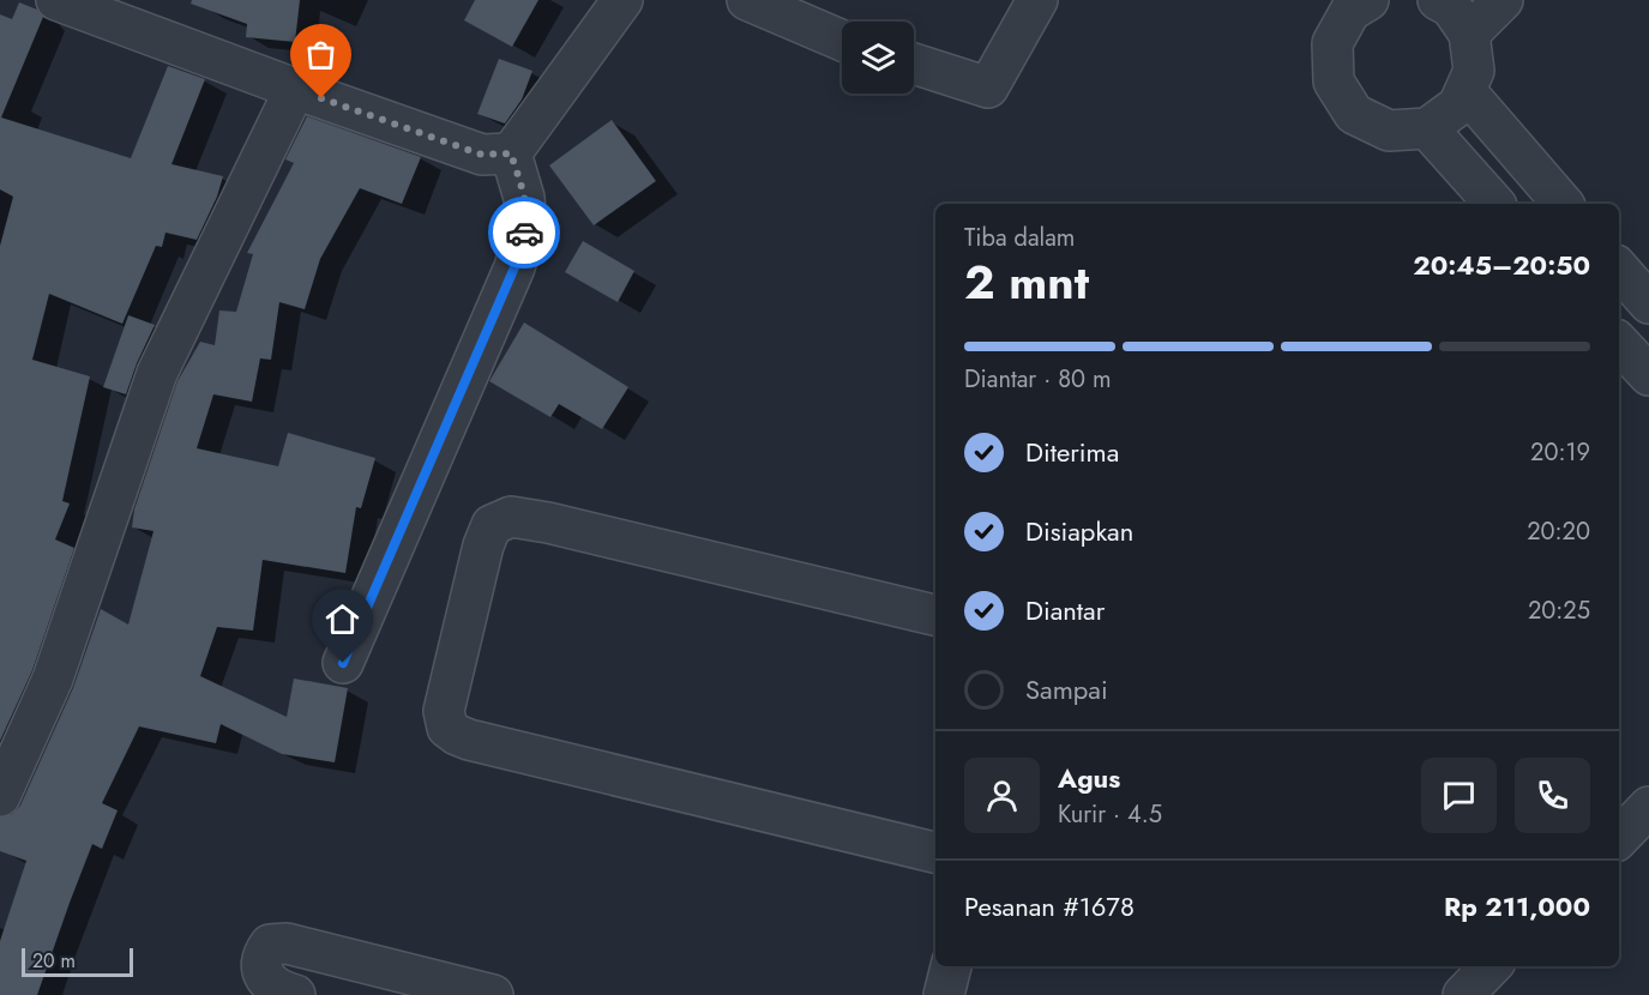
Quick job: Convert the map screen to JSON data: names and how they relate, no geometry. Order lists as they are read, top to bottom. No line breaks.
{"scale_bar":"20 m","page":{"heading":["2 mnt","Tiba dalam","20:45–20:50"],"panel":["Agus","Kurir · 4.5","Pesanan #1678","Rp 211,000"],"bar":"Diantar · 80 m","list":[["Diterima","20:19"],["Disiapkan","20:20"],["Diantar","20:25"],"Sampai"],"scale":"20 m"}}
